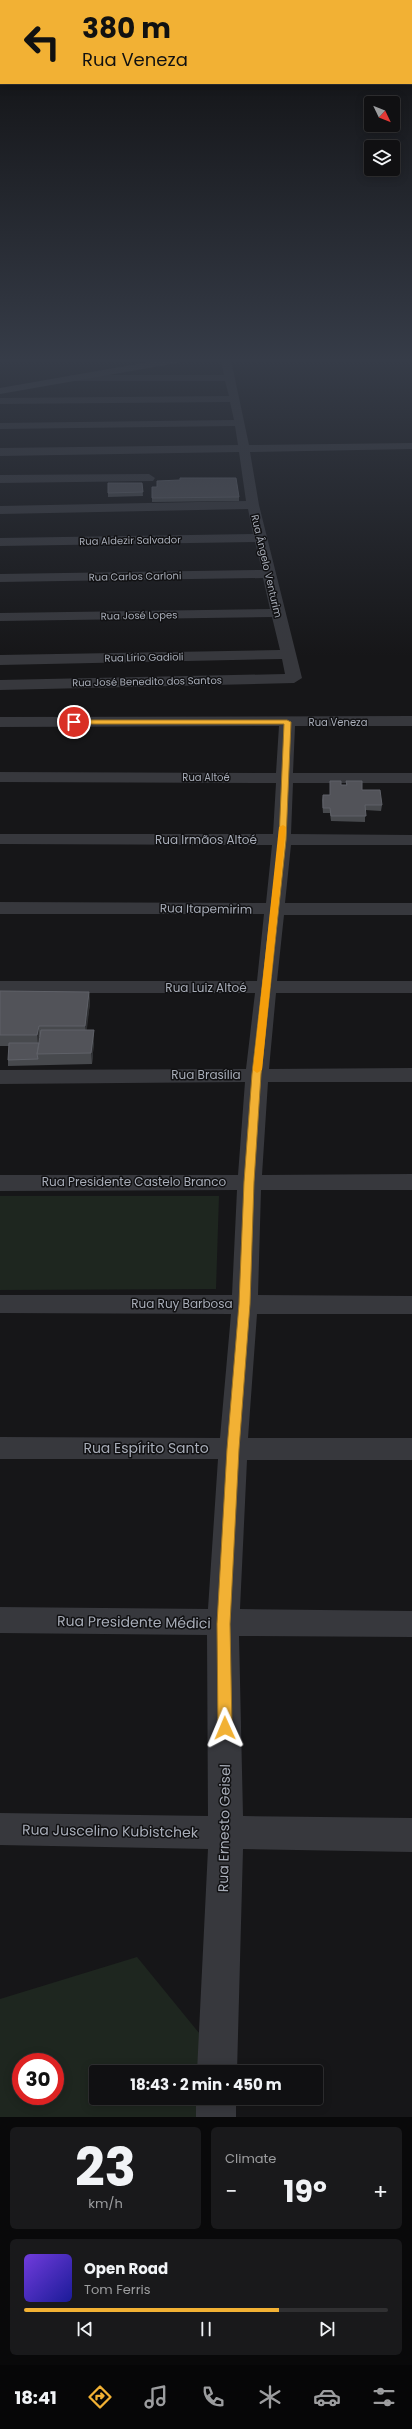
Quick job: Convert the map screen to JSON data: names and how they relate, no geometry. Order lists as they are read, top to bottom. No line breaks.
{"streets":{"street":["Rua Aldezir Salvador","Rua Ângelo Venturim","Rua Carlos Carloni","Rua José Lopes","Rua Lírio Gadioli","Rua José Benedito dos Santos","Rua Veneza","Rua Altoé","Rua Irmãos Altoé","Rua Itapemirim","Rua Luiz Altoé","Rua Brasília","Rua Presidente Castelo Branco","Rua Ruy Barbosa","Rua Espírito Santo","Rua Presidente Médici","Rua Ernesto Geisel","Rua Juscelino Kubistchek"]},"crossings":[["Rua Aldezir Salvador","Rua Ângelo Venturim"],["Rua Ângelo Venturim","Rua Carlos Carloni"],["Rua Ângelo Venturim","Rua José Lopes"],["Rua Ângelo Venturim","Rua Lírio Gadioli"],["Rua Ângelo Venturim","Rua José Benedito dos Santos"],["Rua Veneza","Rua Ernesto Geisel"],["Rua Altoé","Rua Ernesto Geisel"],["Rua Irmãos Altoé","Rua Ernesto Geisel"],["Rua Itapemirim","Rua Ernesto Geisel"],["Rua Luiz Altoé","Rua Ernesto Geisel"],["Rua Brasília","Rua Ernesto Geisel"],["Rua Presidente Castelo Branco","Rua Ernesto Geisel"],["Rua Ruy Barbosa","Rua Ernesto Geisel"],["Rua Espírito Santo","Rua Ernesto Geisel"],["Rua Presidente Médici","Rua Ernesto Geisel"],["Rua Ernesto Geisel","Rua Juscelino Kubistchek"]],"north":"bottom right","page":{"turn":["380 m","Rua Veneza"],"limit":"30","trip":"18:43 · 2 min · 450 m","tile":[["23","km/h"],"Climate"],"heat":["−","19°","+"],"song":["Open Road","Tom Ferris"],"tabs":"18:41"}}
